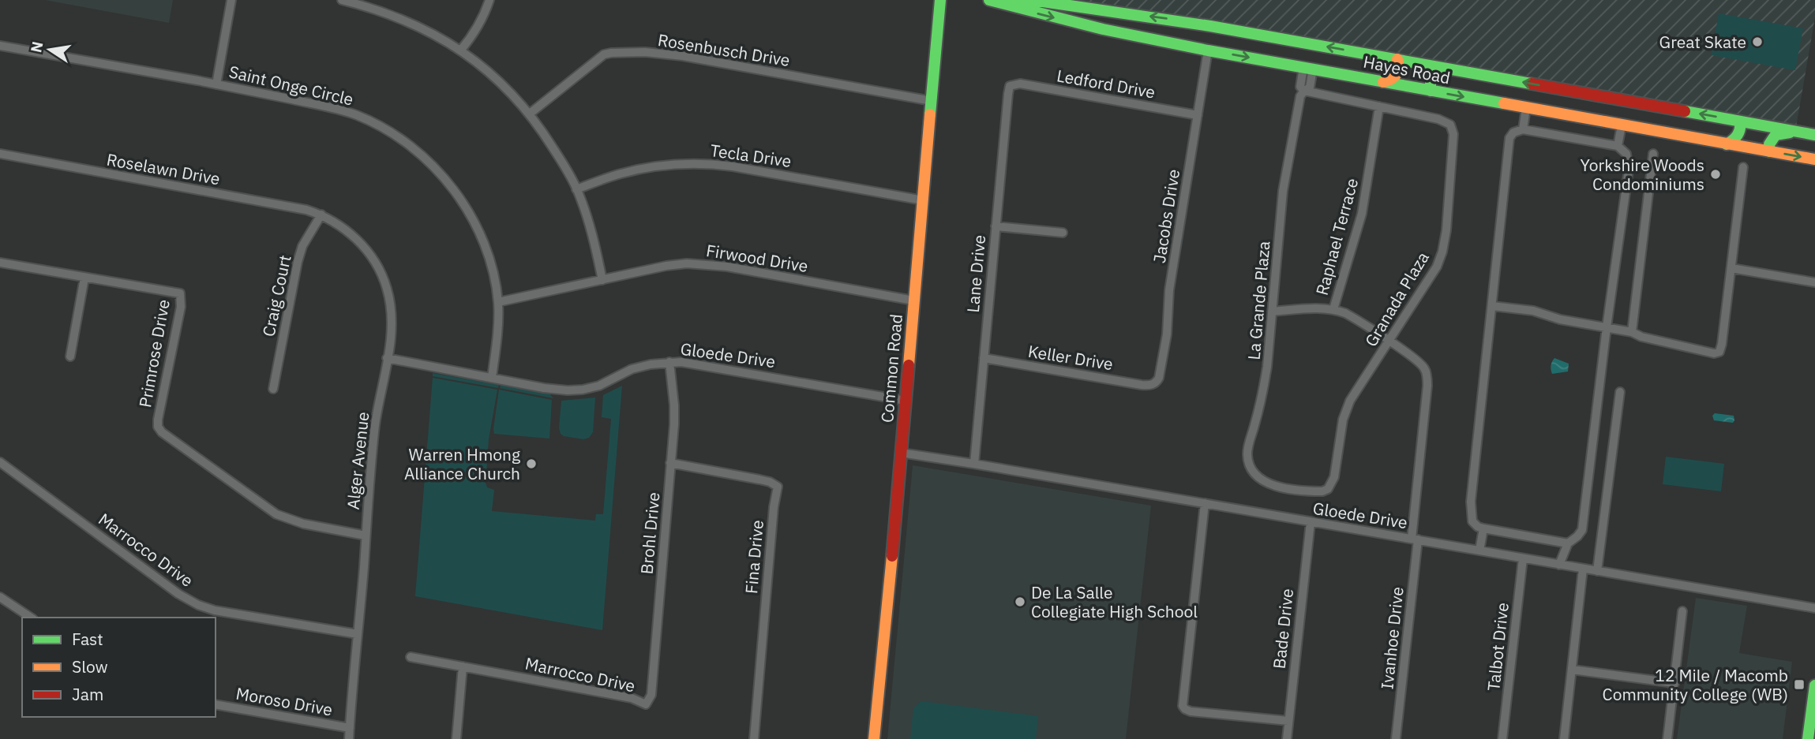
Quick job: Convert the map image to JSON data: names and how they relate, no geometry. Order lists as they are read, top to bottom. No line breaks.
{"streets":{"street":["Rosenbusch Drive","Hayes Road","Ledford Drive","Saint Onge Circle","Tecla Drive","Roselawn Drive","Jacobs Drive","Raphael Terrace","Firwood Drive","Lane Drive","Craig Court","Granada Plaza","La Grande Plaza","Primrose Drive","Gloede Drive","Keller Drive","Common Road","Alger Avenue","Brohl Drive","Marrocco Drive","Fina Drive","Bade Drive","Ivanhoe Drive","Talbot Drive","Moroso Drive"]},"crossings":[["Rosenbusch Drive","Common Road"],["Hayes Road","Jacobs Drive"],["Hayes Road","La Grande Plaza"],["Ledford Drive","Jacobs Drive"],["Ledford Drive","Lane Drive"],["Saint Onge Circle","Firwood Drive"],["Saint Onge Circle","Gloede Drive"],["Tecla Drive","Common Road"],["Roselawn Drive","Craig Court"],["Roselawn Drive","Alger Avenue"],["Jacobs Drive","Keller Drive"],["Raphael Terrace","Granada Plaza"],["Firwood Drive","Common Road"],["Lane Drive","Gloede Drive"],["Lane Drive","Keller Drive"],["Craig Court","Alger Avenue"],["Granada Plaza","La Grande Plaza"],["Granada Plaza","Ivanhoe Drive"],["Primrose Drive","Alger Avenue"],["Gloede Drive","Common Road"],["Gloede Drive","Alger Avenue"],["Gloede Drive","Brohl Drive"],["Gloede Drive","Bade Drive"],["Gloede Drive","Ivanhoe Drive"],["Gloede Drive","Talbot Drive"],["Alger Avenue","Marrocco Drive"],["Alger Avenue","Moroso Drive"],["Brohl Drive","Marrocco Drive"],["Brohl Drive","Fina Drive"]],"places":{"other":["Great Skate","Yorkshire Woods Condominiums","Warren Hmong Alliance Church","De La Salle Collegiate High School"],"transit":["12 Mile / Macomb Community College (WB)"]},"legend":["Fast","Slow","Jam"],"north":"left"}
